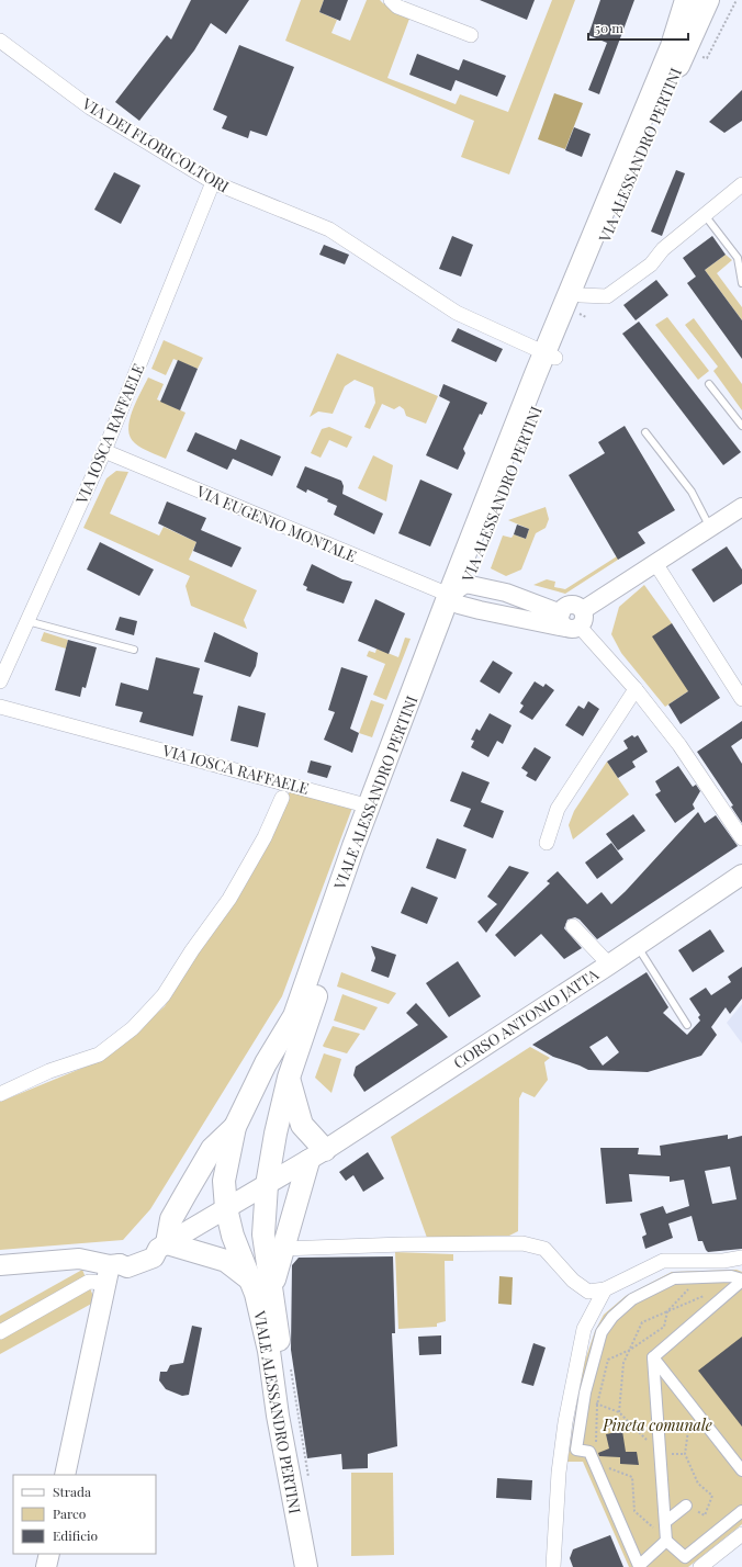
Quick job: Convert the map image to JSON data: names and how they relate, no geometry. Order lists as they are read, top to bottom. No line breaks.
{"streets":{"main road":["VIA ALESSANDRO PERTINI","VIALE ALESSANDRO PERTINI","CORSO ANTONIO JATTA"],"street":["VIA DEI FLORICOLTORI","VIA IOSCA RAFFAELE","VIA EUGENIO MONTALE"]},"crossings":[["VIA DEI FLORICOLTORI","VIA IOSCA RAFFAELE"],["VIA DEI FLORICOLTORI","VIALE ALESSANDRO PERTINI"],["VIA ALESSANDRO PERTINI","VIALE ALESSANDRO PERTINI"],["VIA IOSCA RAFFAELE","VIA EUGENIO MONTALE"],["VIA IOSCA RAFFAELE","VIALE ALESSANDRO PERTINI"],["VIA EUGENIO MONTALE","VIALE ALESSANDRO PERTINI"],["VIALE ALESSANDRO PERTINI","CORSO ANTONIO JATTA"]],"parks":["Pineta comunale"],"legend":["Strada","Parco","Edificio"],"scale_bar":"50 m"}
